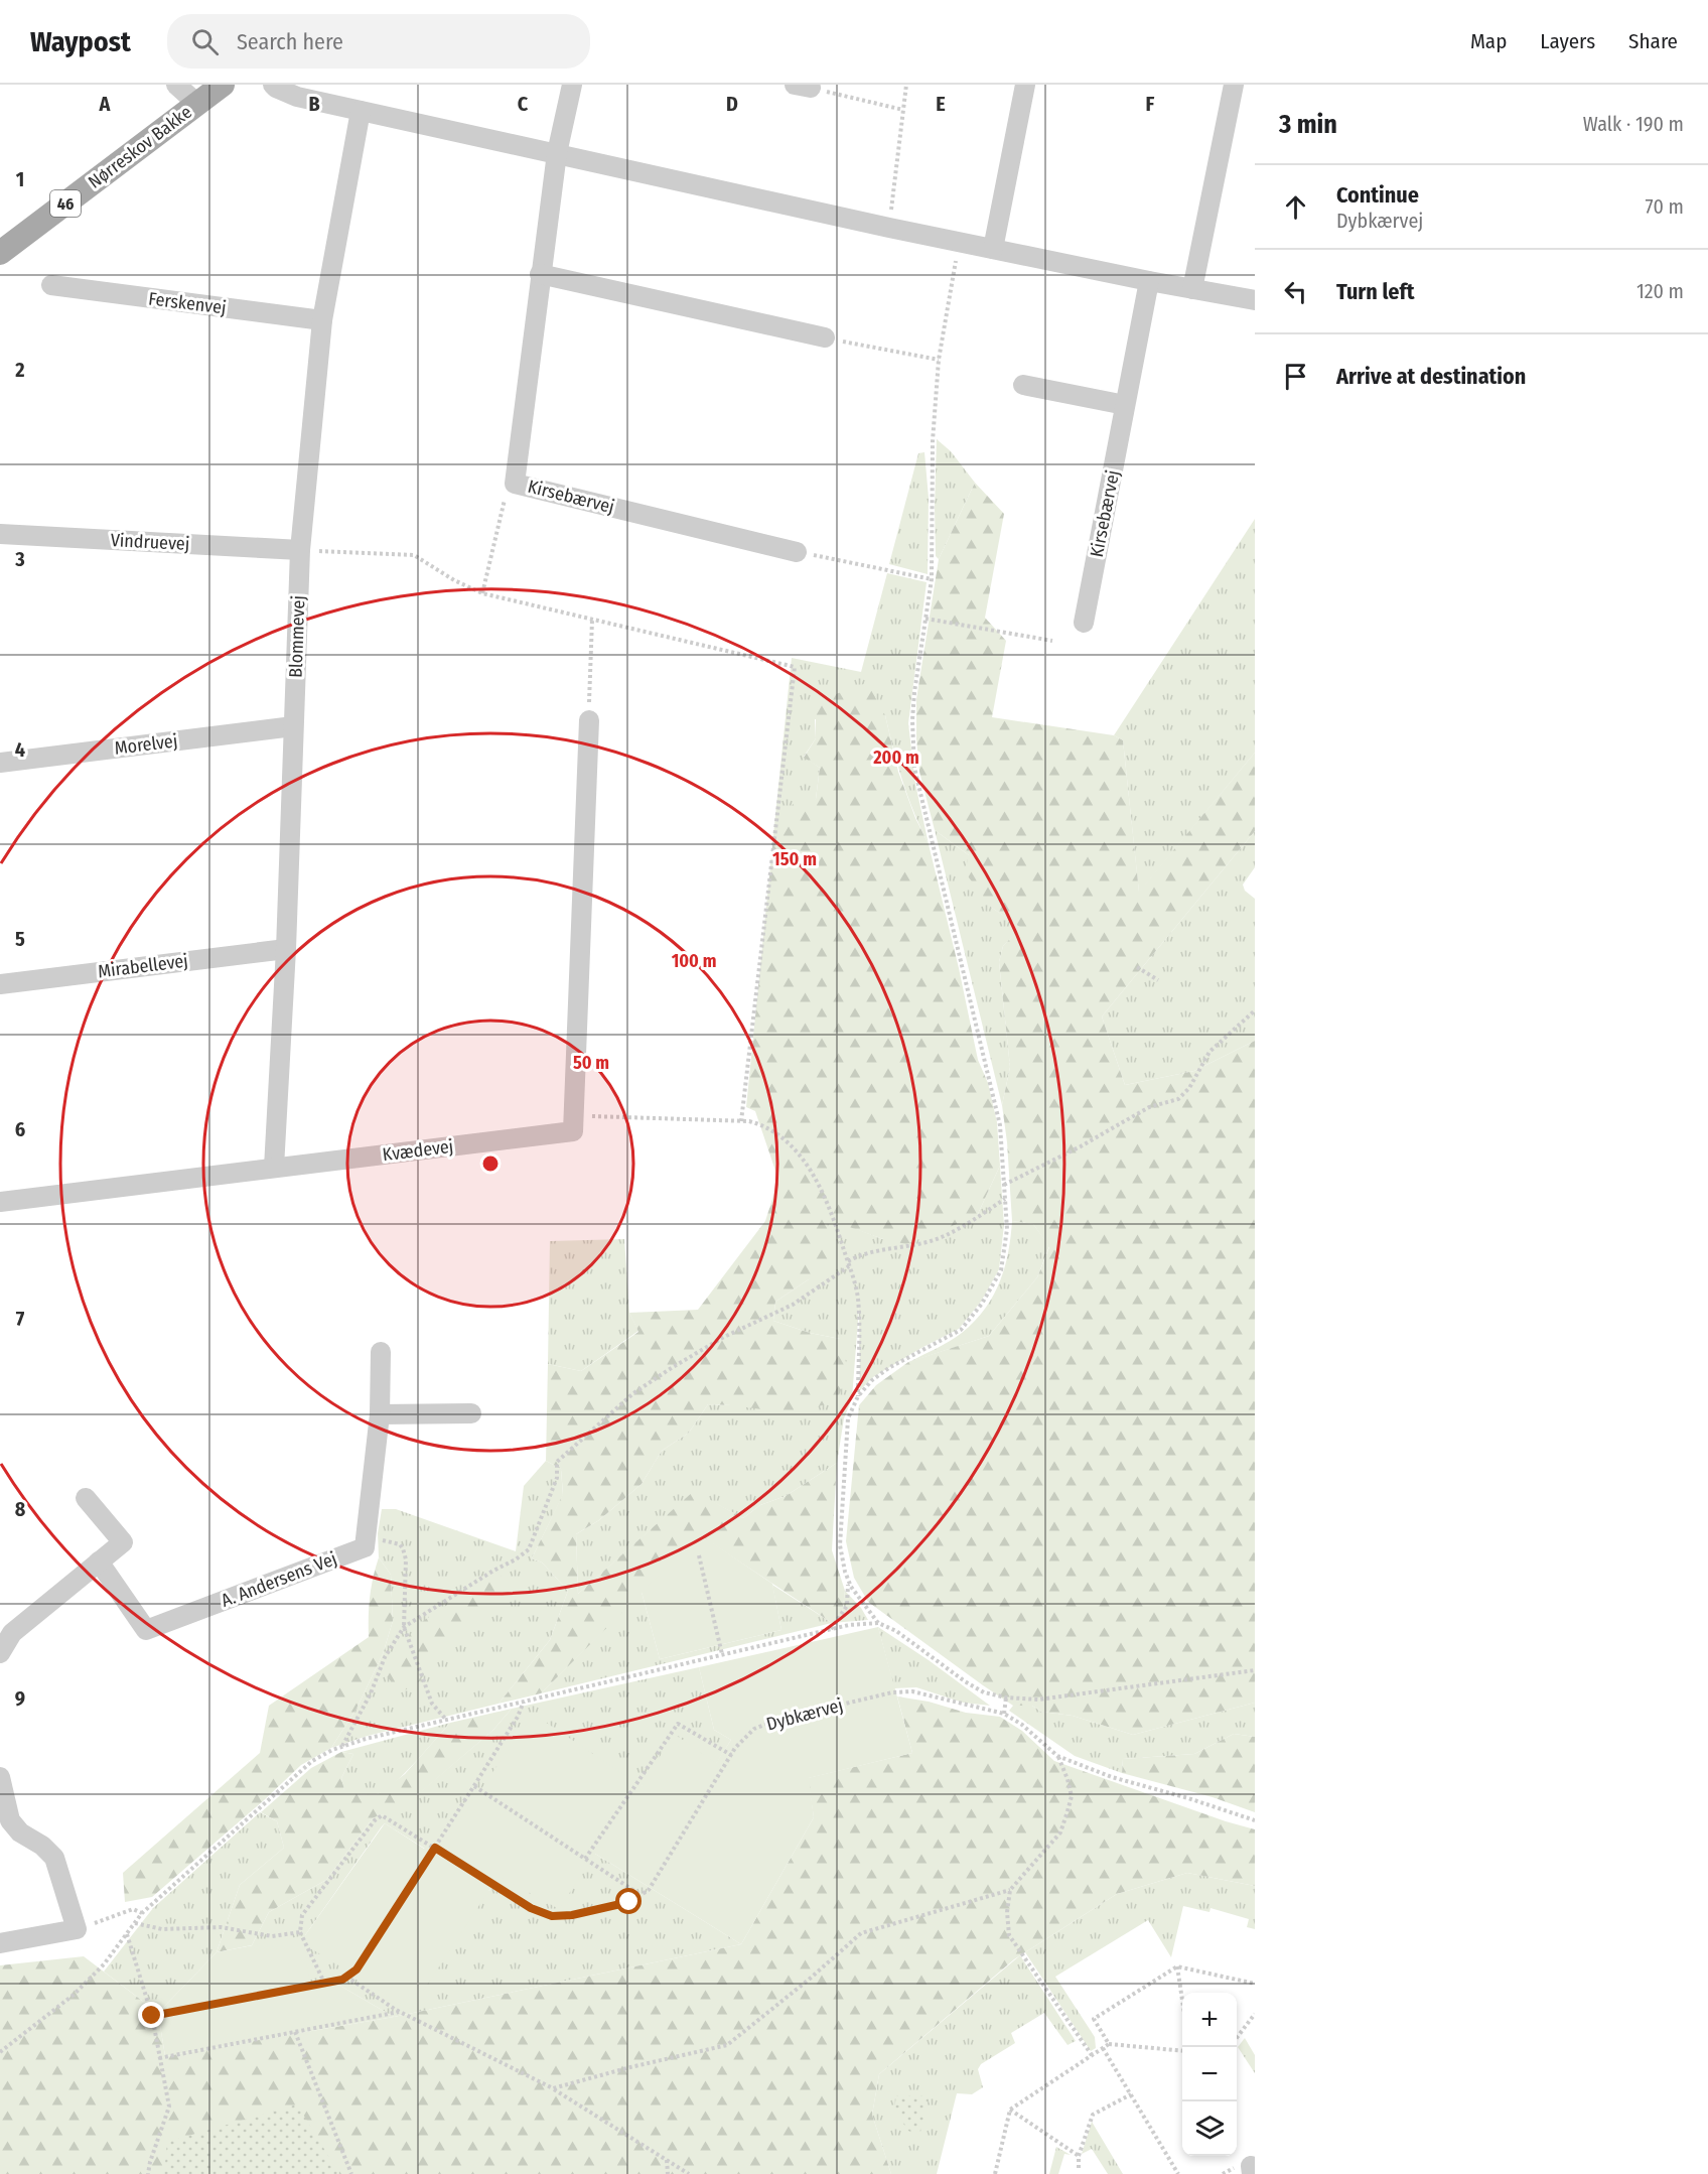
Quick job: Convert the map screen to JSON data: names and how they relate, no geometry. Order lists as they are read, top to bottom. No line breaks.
{"streets":{"main road":["Nørreskov Bakke","46"],"street":["Ferskenvej","Kirsebærvej","Vindruevej","Blommevej","Morelvej","Mirabellevej","Kvædevej","A. Andersens Vej"],"path":["Dybkærvej"]},"crossings":[["Ferskenvej","Blommevej"],["Vindruevej","Blommevej"],["Blommevej","Morelvej"],["Blommevej","Mirabellevej"],["Blommevej","Kvædevej"]],"page":{"header":"Waypost","search":"Search here","nav":["Map","Layers","Share"],"heading":["3 min","Walk · 190 m"],"list":[["Continue","Dybkærvej","70 m"],["Turn left","120 m"],"Arrive at destination"],"map_buttons":["+","−"]},"grid":{"columns":["A","B","C","D","E","F"],"rows":["1","2","3","4","5","6","7","8","9"]},"rings":["200 m","150 m","100 m","50 m"]}
